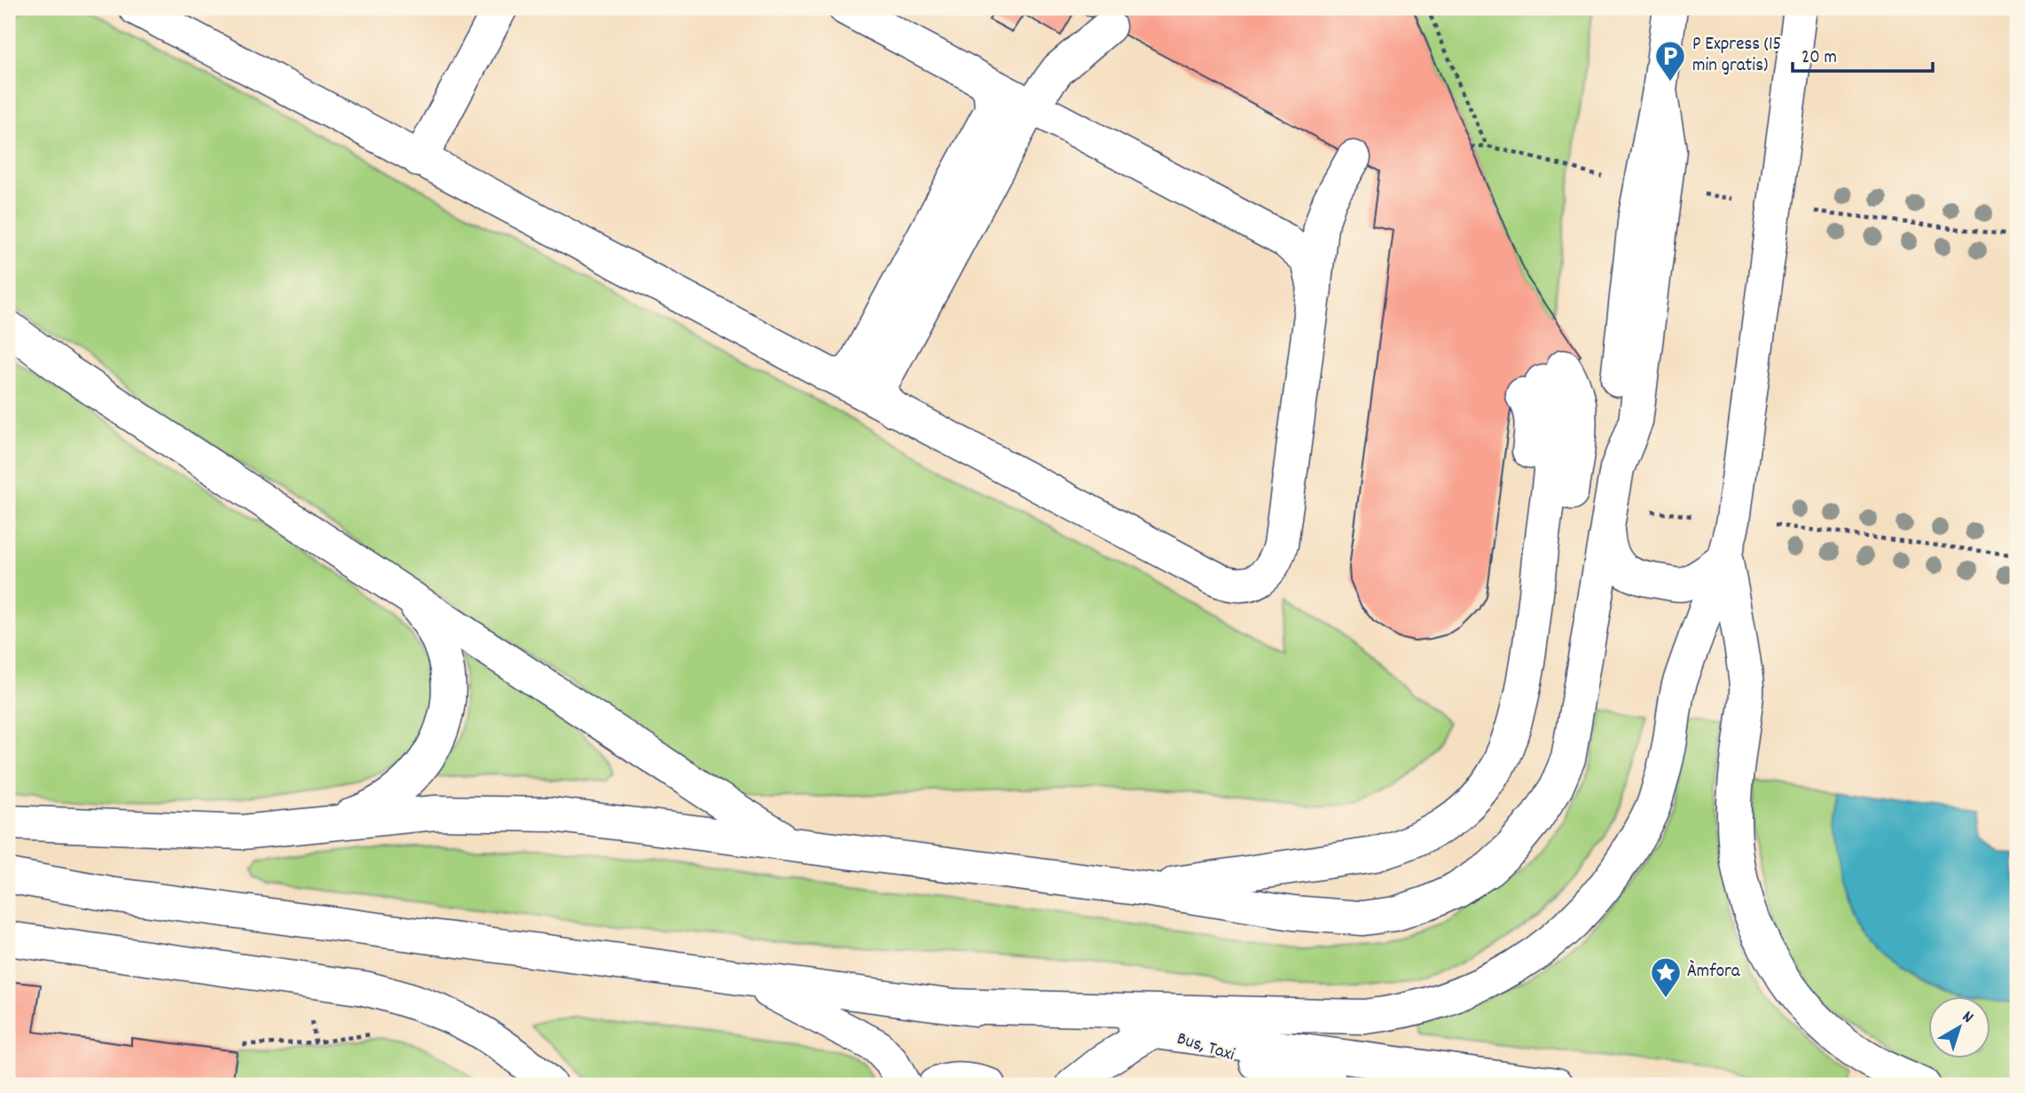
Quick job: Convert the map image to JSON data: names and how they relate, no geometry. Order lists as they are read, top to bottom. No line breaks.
{"streets":{"street":["Bus, Taxi"]},"places":{"parking":["P Express (15 min gratis)"],"place":["Àmfora"]},"scale_bar":"20 m","north":"top right"}
